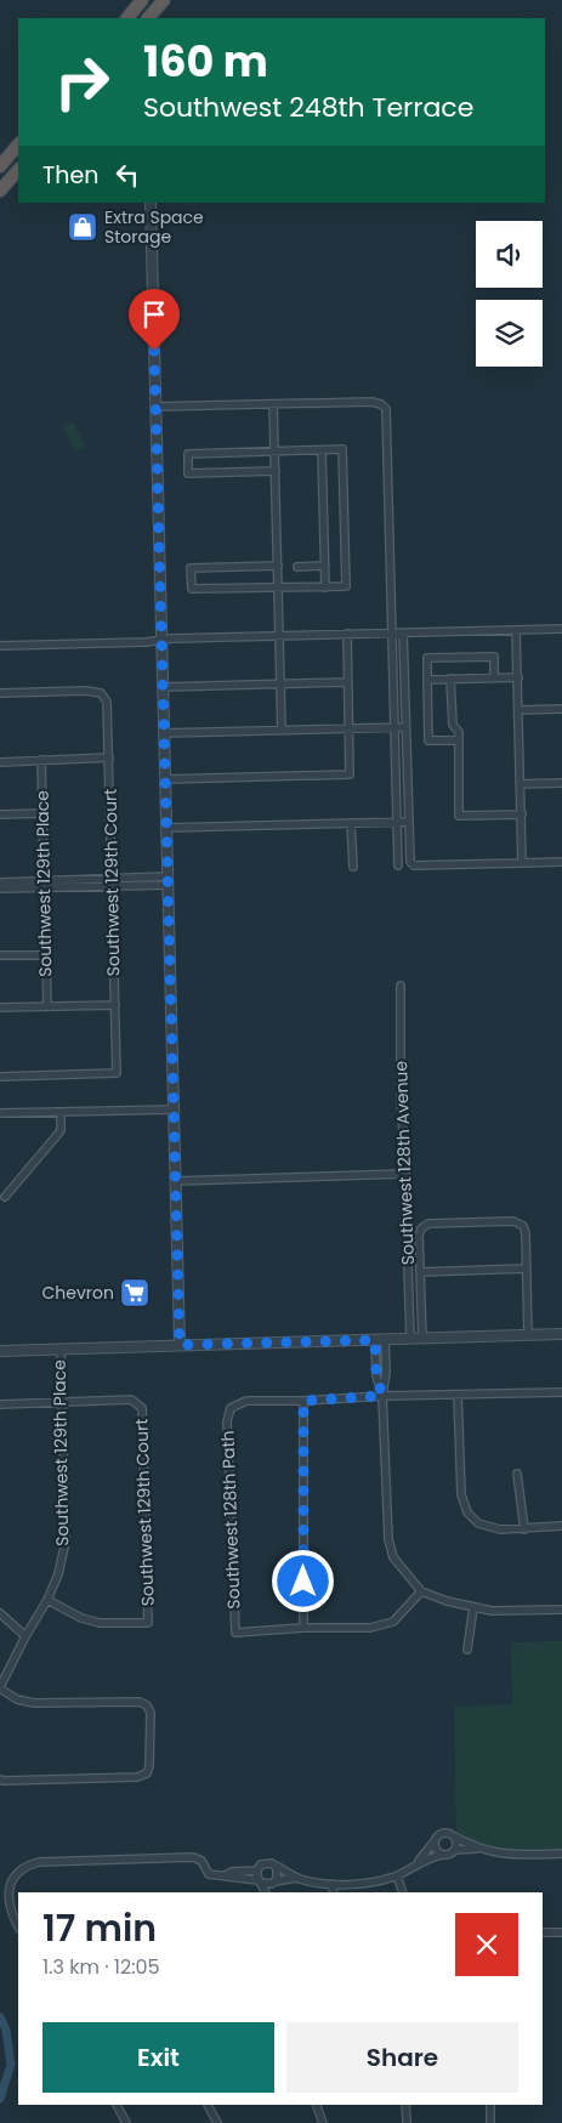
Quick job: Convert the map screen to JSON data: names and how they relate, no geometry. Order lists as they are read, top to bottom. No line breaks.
{"streets":{"street":["Southwest 129th Court","Southwest 129th Place","Southwest 128th Avenue","Southwest 128th Path"]},"crossings":[["Southwest 129th Court","Southwest 129th Place"]],"places":{"shop":["Extra Space Storage"],"supermarket":["Chevron"]},"page":{"turn":["160 m","Southwest 248th Terrace"],"then":"Then","heading":["17 min","1.3 km · 12:05"],"buttons":["Exit","Share"]}}
